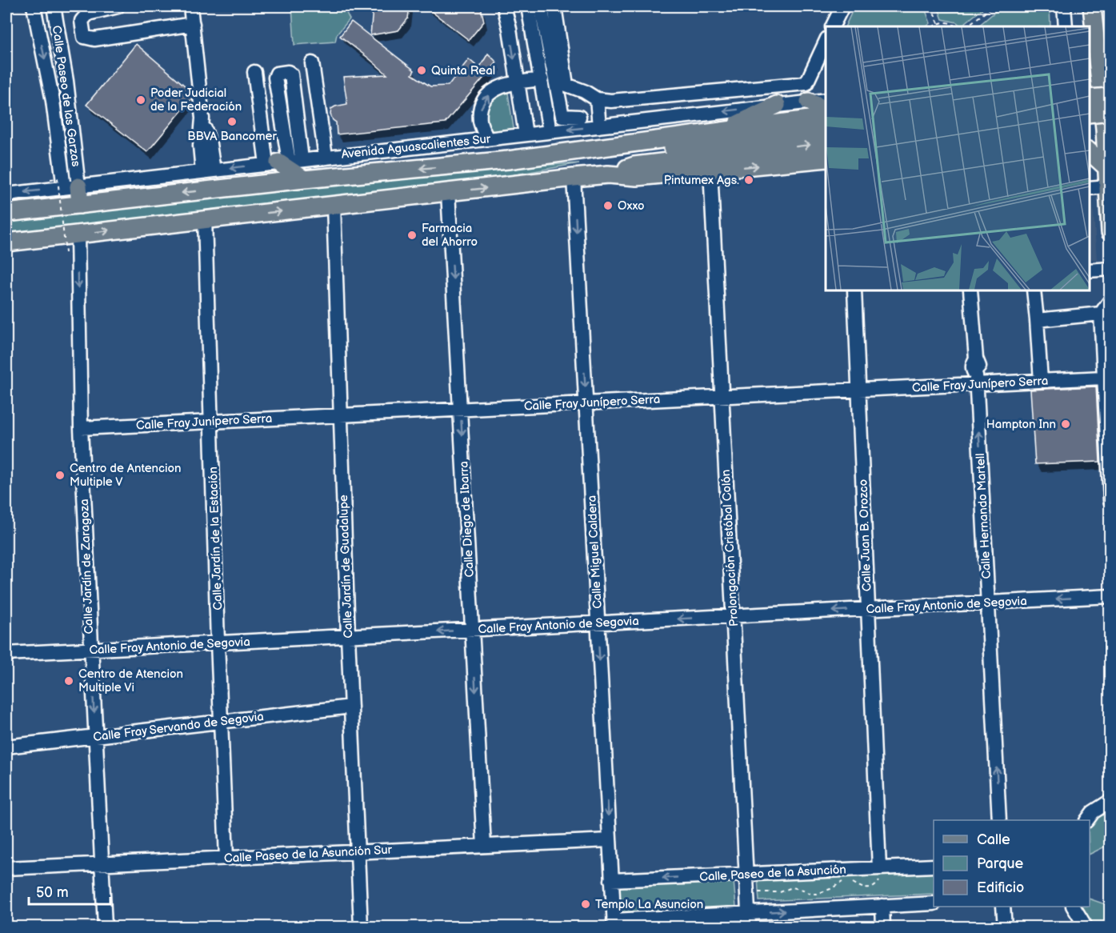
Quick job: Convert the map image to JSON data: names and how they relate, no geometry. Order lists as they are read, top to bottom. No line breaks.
{"streets":{"main road":["Avenida Aguascalientes Sur"],"street":["Calle Paseo de las Garzas","Calle Fray Junípero Serra","Calle Hernando Martell","Calle Diego de Ibarra","Calle Juan B. Orozco","Calle Jardín de la Estación","Prolongación Cristóbal Colón","Calle Miguel Caldera","Calle Jardín de Zaragoza","Calle Jardín de Guadalupe","Calle Fray Antonio de Segovia","Calle Fray Servando de Segovia","Calle Paseo de la Asunción Sur","Calle Paseo de la Asunción"]},"crossings":[["Calle Paseo de las Garzas","Avenida Aguascalientes Sur"],["Calle Fray Junípero Serra","Calle Hernando Martell"],["Calle Fray Junípero Serra","Calle Diego de Ibarra"],["Calle Fray Junípero Serra","Calle Juan B. Orozco"],["Calle Fray Junípero Serra","Calle Jardín de la Estación"],["Calle Fray Junípero Serra","Prolongación Cristóbal Colón"],["Calle Fray Junípero Serra","Calle Miguel Caldera"],["Calle Fray Junípero Serra","Calle Jardín de Zaragoza"],["Calle Fray Junípero Serra","Calle Jardín de Guadalupe"],["Calle Hernando Martell","Calle Fray Antonio de Segovia"],["Calle Diego de Ibarra","Calle Fray Antonio de Segovia"],["Calle Diego de Ibarra","Calle Paseo de la Asunción Sur"],["Calle Juan B. Orozco","Calle Fray Antonio de Segovia"],["Calle Juan B. Orozco","Calle Paseo de la Asunción"],["Calle Jardín de la Estación","Calle Fray Antonio de Segovia"],["Calle Jardín de la Estación","Calle Fray Servando de Segovia"],["Calle Jardín de la Estación","Calle Paseo de la Asunción Sur"],["Prolongación Cristóbal Colón","Calle Fray Antonio de Segovia"],["Prolongación Cristóbal Colón","Calle Paseo de la Asunción"],["Calle Miguel Caldera","Calle Fray Antonio de Segovia"],["Calle Miguel Caldera","Calle Paseo de la Asunción Sur"],["Calle Miguel Caldera","Calle Paseo de la Asunción"],["Calle Jardín de Zaragoza","Calle Fray Antonio de Segovia"],["Calle Jardín de Zaragoza","Calle Fray Servando de Segovia"],["Calle Jardín de Zaragoza","Calle Paseo de la Asunción Sur"],["Calle Jardín de Guadalupe","Calle Fray Antonio de Segovia"],["Calle Jardín de Guadalupe","Calle Fray Servando de Segovia"],["Calle Jardín de Guadalupe","Calle Paseo de la Asunción Sur"]],"one_way":["Calle Hernando Martell","Calle Diego de Ibarra","Calle Miguel Caldera","Calle Jardín de Zaragoza","Calle Fray Antonio de Segovia"],"places":["Quinta Real","Poder Judicial de la Federación","BBVA Bancomer","Pintumex Ags.","Oxxo","Farmacia del Ahorro","Hampton Inn","Centro de Antencion Multiple V","Centro de Atencion Multiple Vi","Templo La Asuncion"],"legend":["Calle","Parque","Edificio"],"scale_bar":"50 m"}
